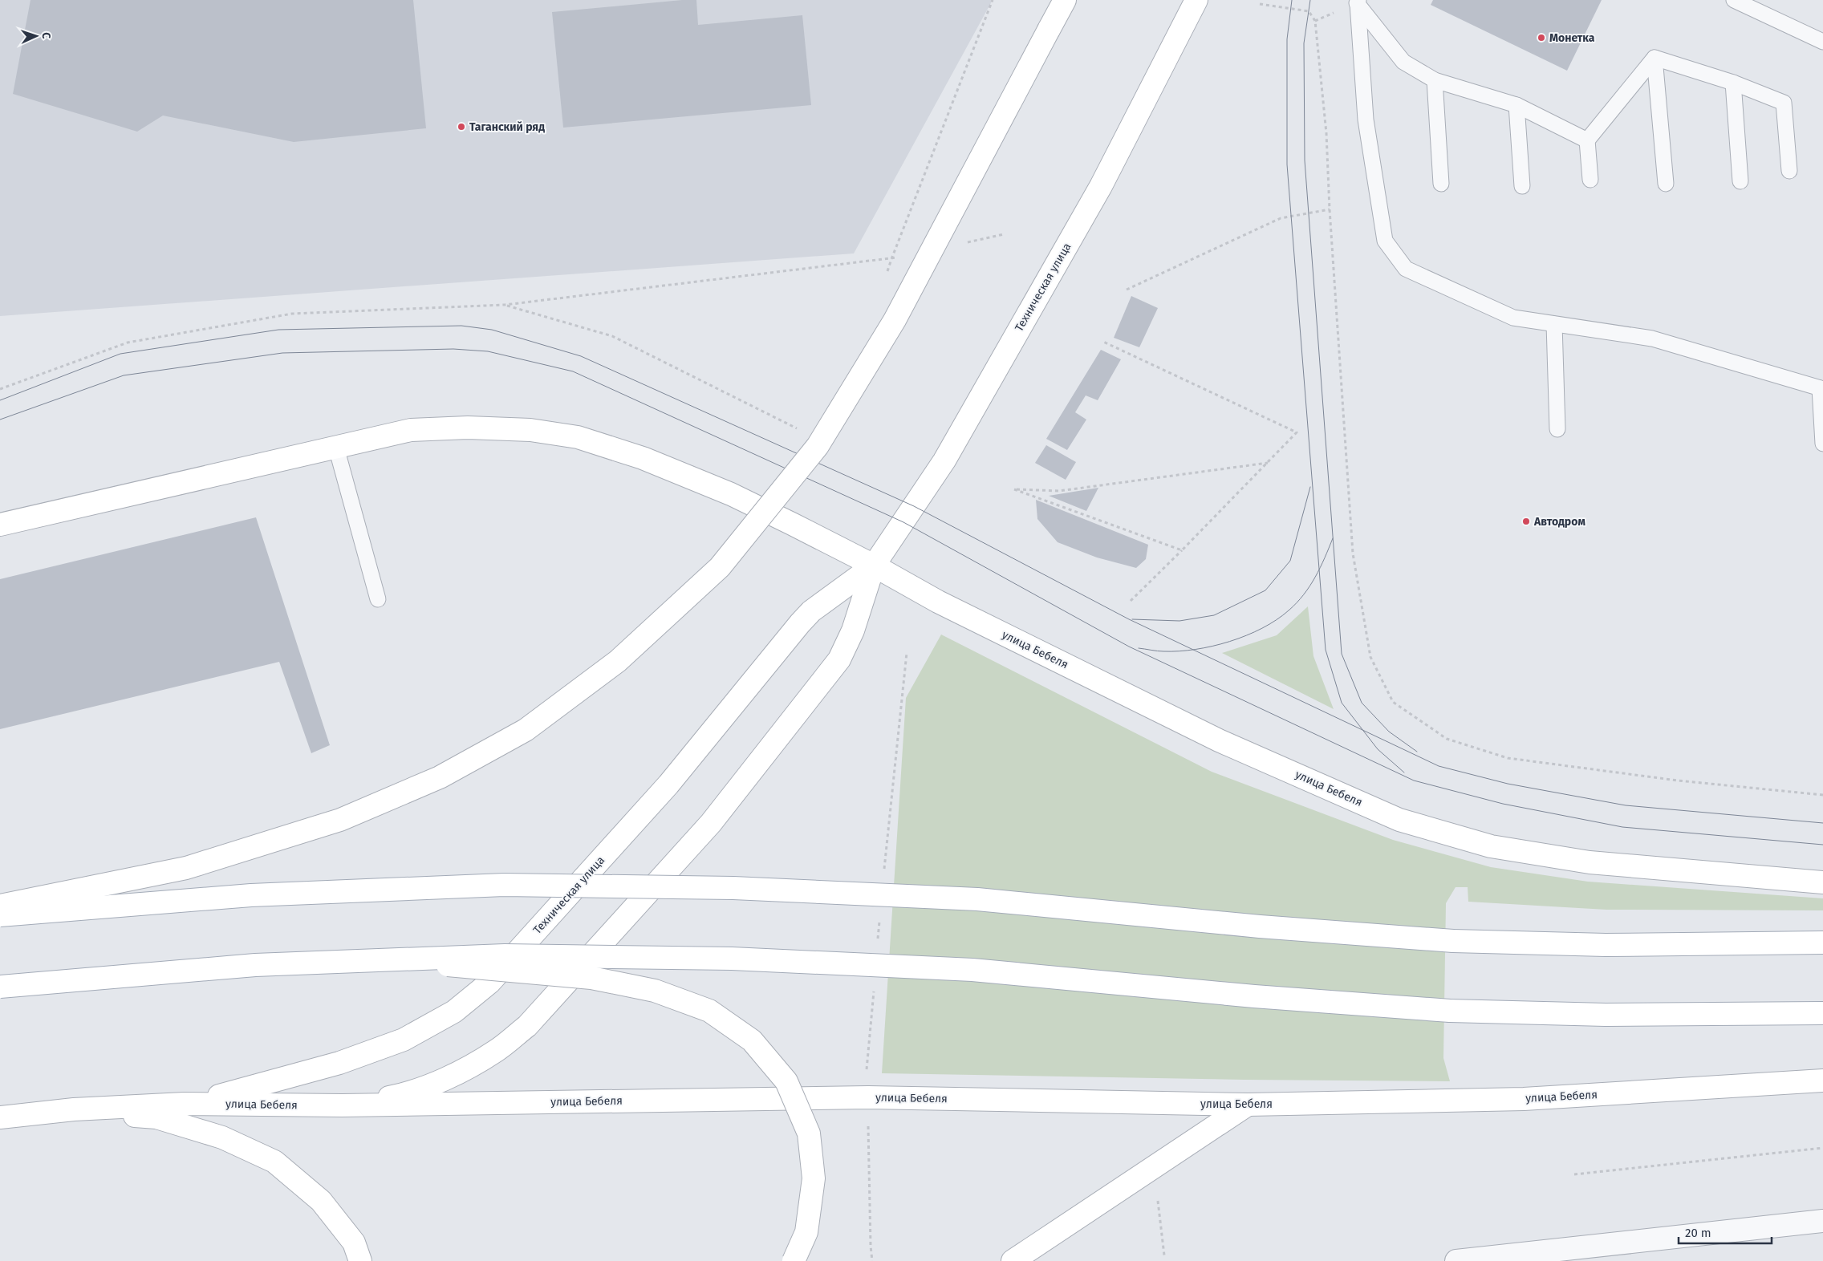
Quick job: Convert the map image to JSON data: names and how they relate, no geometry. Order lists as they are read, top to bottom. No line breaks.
{"streets":{"main road":["Техническая улица","улица Бебеля"]},"crossings":[["Техническая улица","улица Бебеля"]],"places":["Монетка","Таганский ряд","Автодром"],"scale_bar":"20 m","north":"right"}
